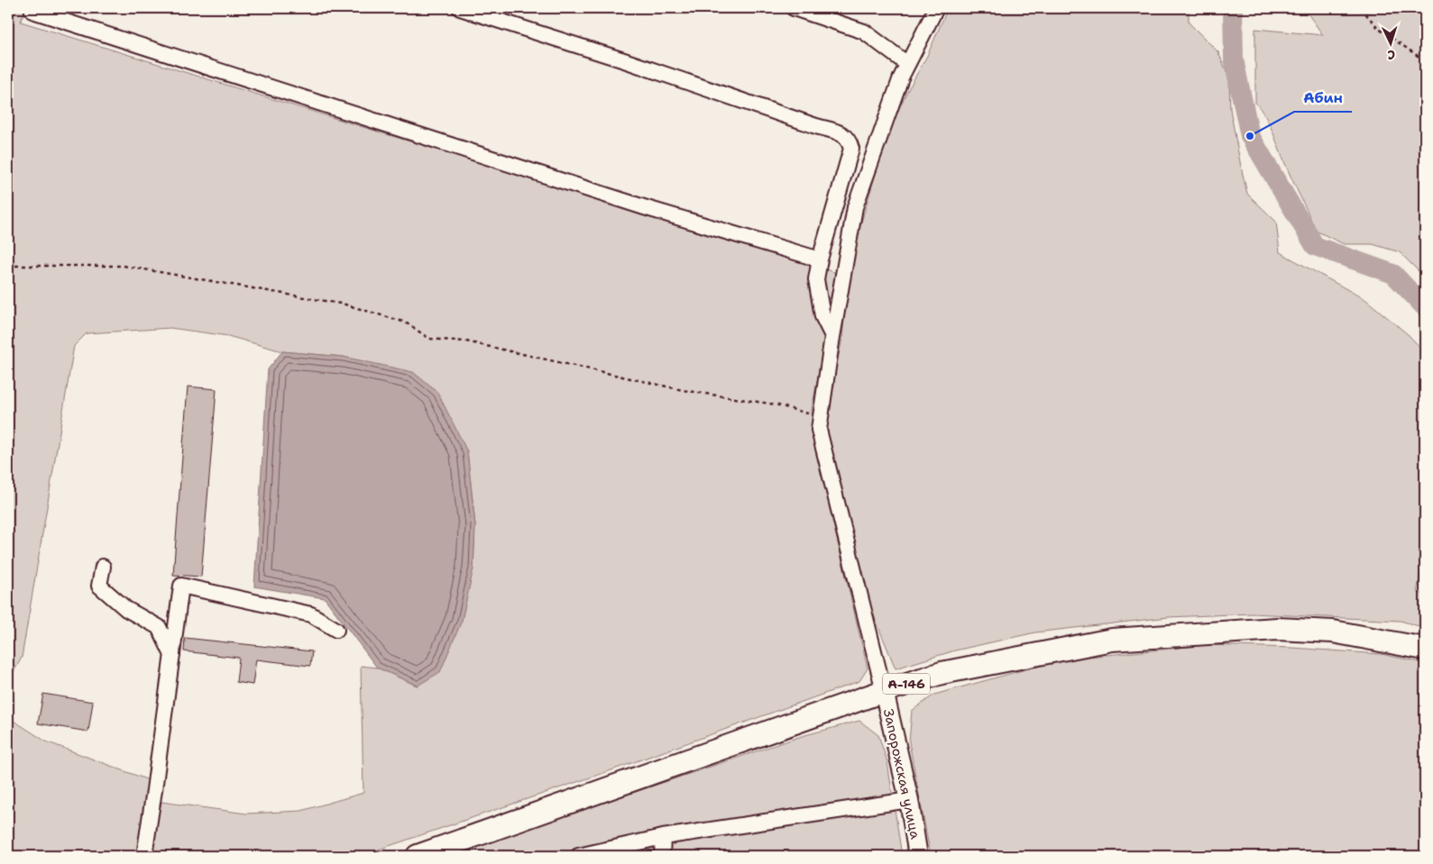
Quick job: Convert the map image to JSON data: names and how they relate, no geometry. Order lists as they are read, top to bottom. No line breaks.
{"streets":{"highway":["А-146"],"main road":["Запорожская улица"]},"crossings":[["А-146","Запорожская улица"]],"places":["Абин"],"north":"bottom"}
